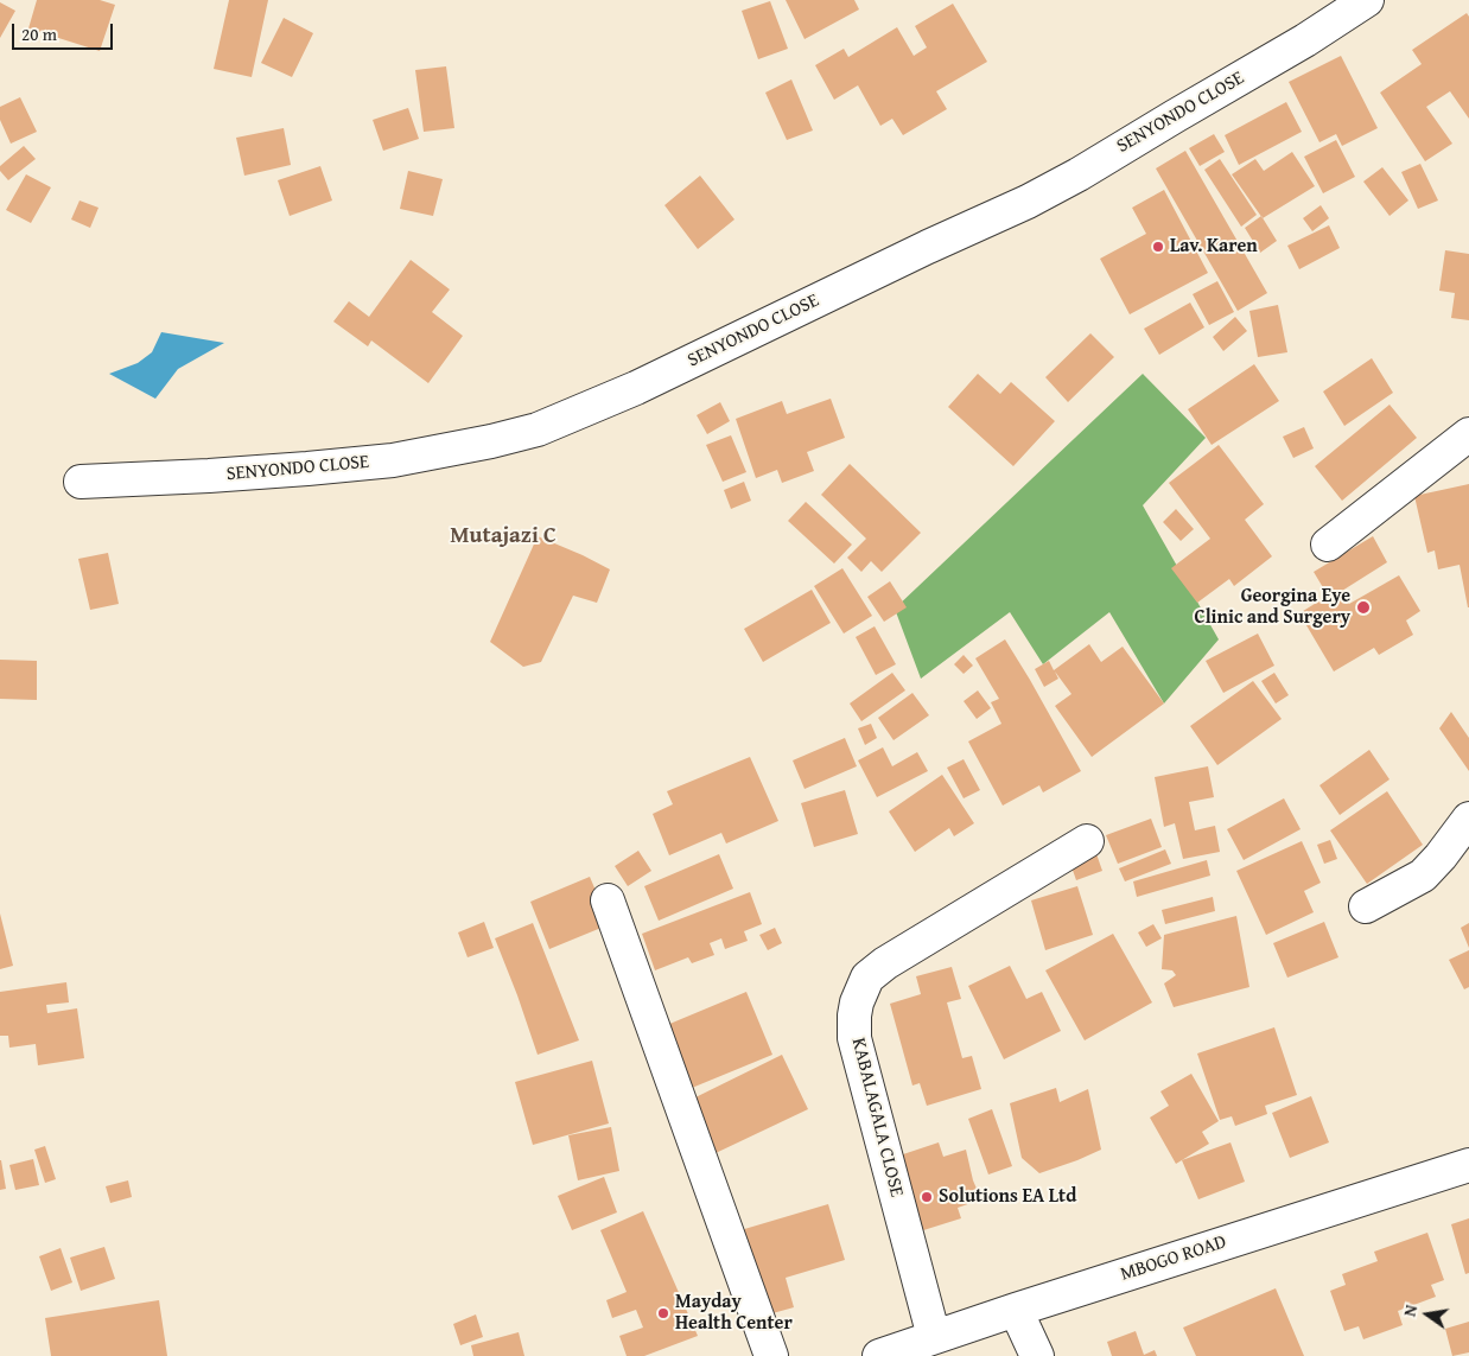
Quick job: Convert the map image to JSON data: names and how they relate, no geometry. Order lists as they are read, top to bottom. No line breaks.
{"streets":{"street":["SENYONDO CLOSE","KABALAGALA CLOSE","MBOGO ROAD"]},"crossings":[["KABALAGALA CLOSE","MBOGO ROAD"]],"districts":["Mutajazi C"],"places":["Lav. Karen","Georgina Eye Clinic and Surgery","Solutions EA Ltd","Mayday Health Center"],"scale_bar":"20 m","north":"left"}
